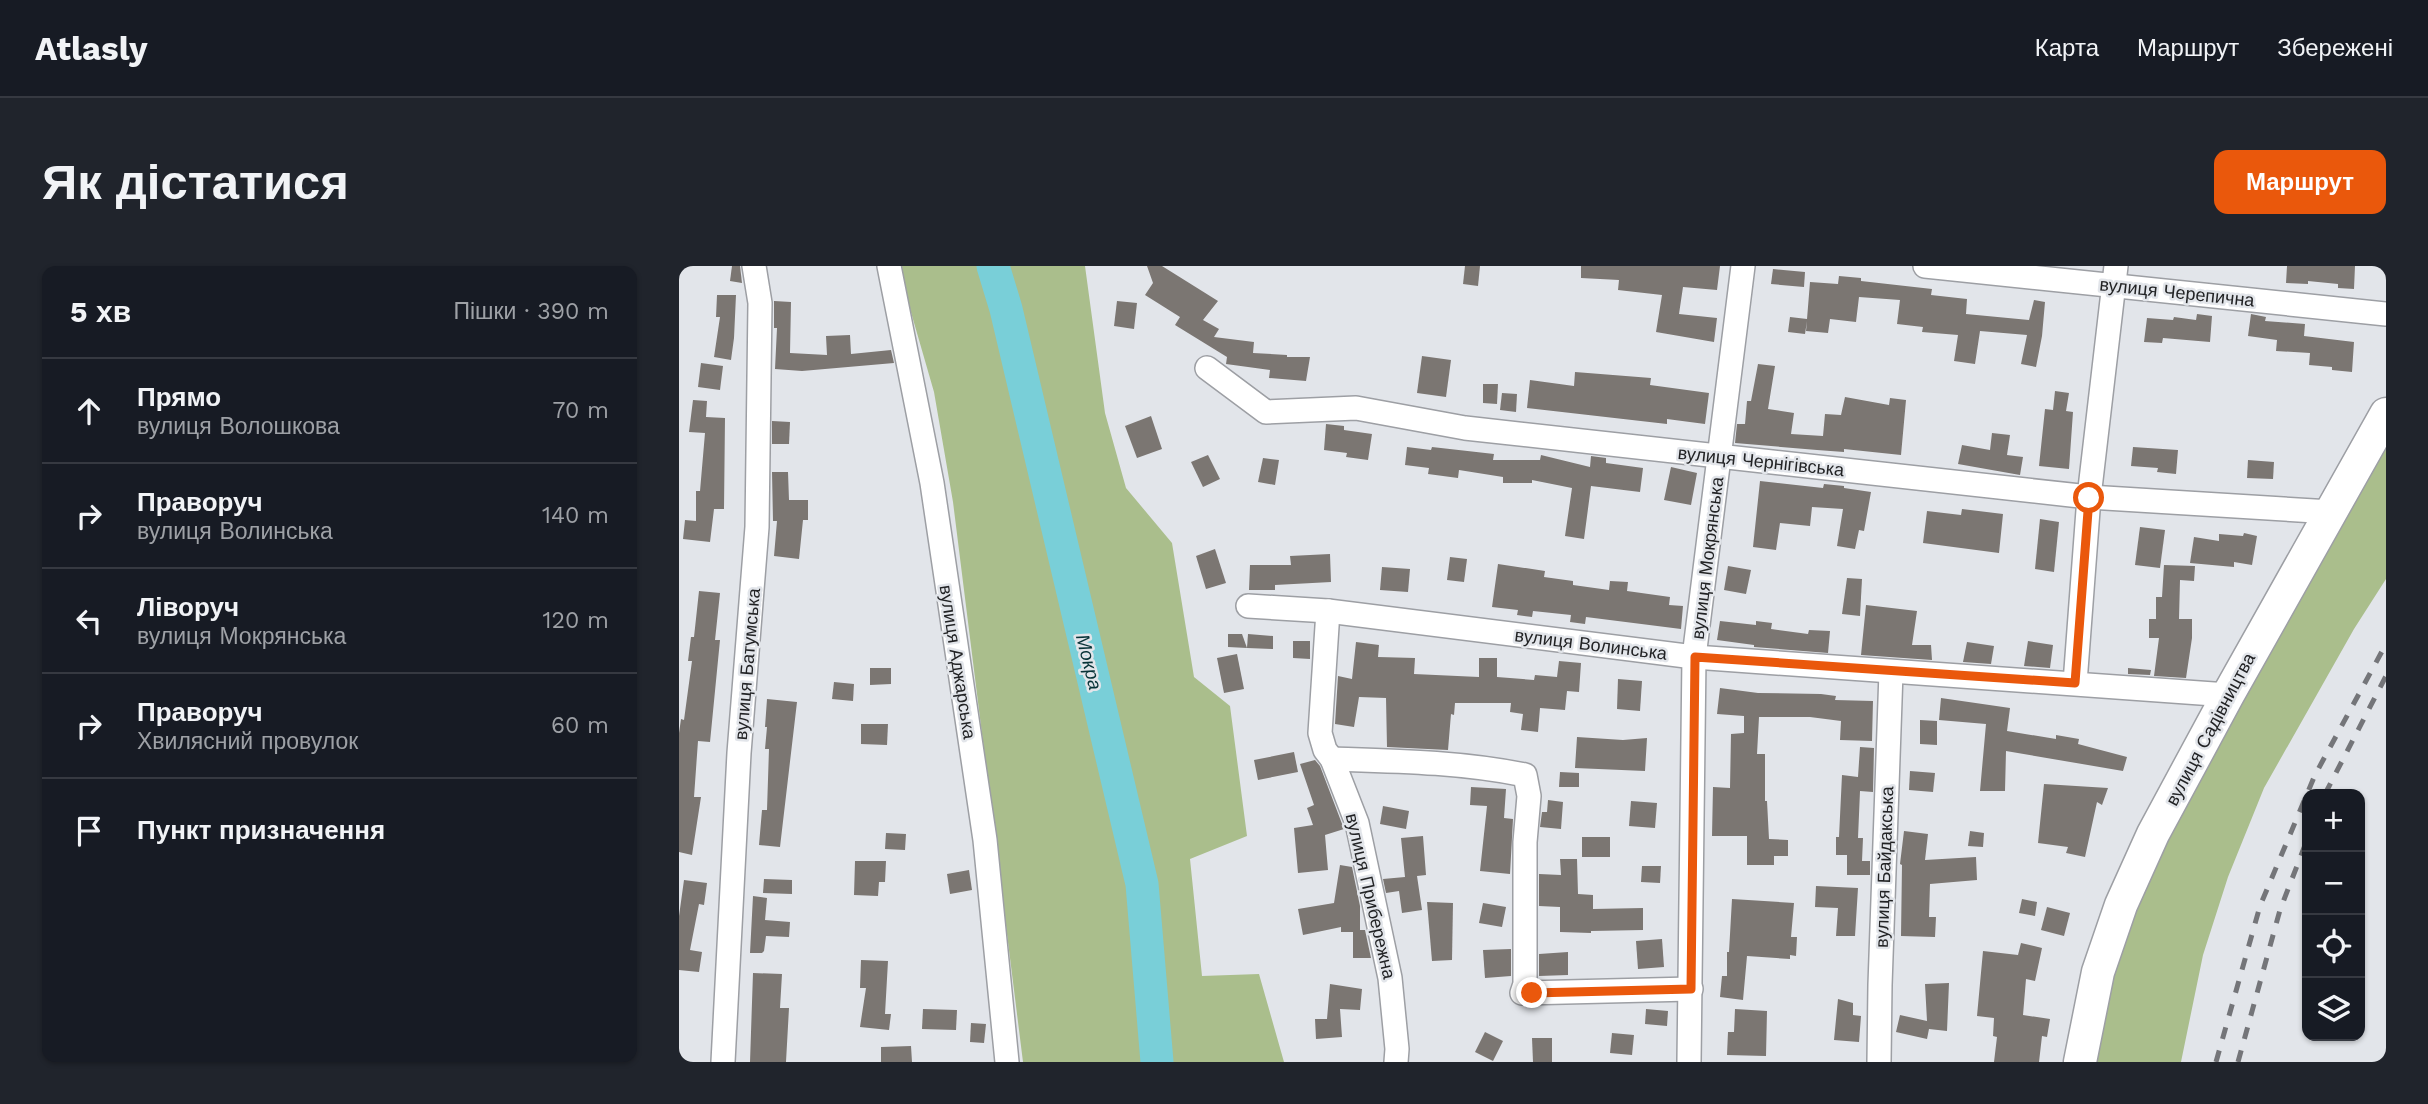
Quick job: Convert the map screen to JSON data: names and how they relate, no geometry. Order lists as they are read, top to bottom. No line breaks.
{"streets":{"street":["вулиця Черепична","вулиця Чернігівська","вулиця Мокрянська","вулиця Волинська","вулиця Аджарська","вулиця Батумська","вулиця Садівництва","вулиця Байдакська","вулиця Прибережна"]},"crossings":[["вулиця Чернігівська","вулиця Мокрянська"],["вулиця Чернігівська","вулиця Садівництва"],["вулиця Мокрянська","вулиця Волинська"],["вулиця Волинська","вулиця Садівництва"],["вулиця Волинська","вулиця Байдакська"],["вулиця Волинська","вулиця Прибережна"]],"water":["Мокра"],"page":{"header":"Atlasly","nav":["Карта","Маршрут","Збережені"],"buttons":"Маршрут","title":"Як дістатися","heading":["5 хв","Пішки · 390 m"],"list":[["Прямо","вулиця Волошкова","70 m"],["Праворуч","вулиця Волинська","140 m"],["Ліворуч","вулиця Мокрянська","120 m"],["Праворуч","Хвилясний провулок","60 m"],"Пункт призначення"],"map_buttons":["+","−"]}}
